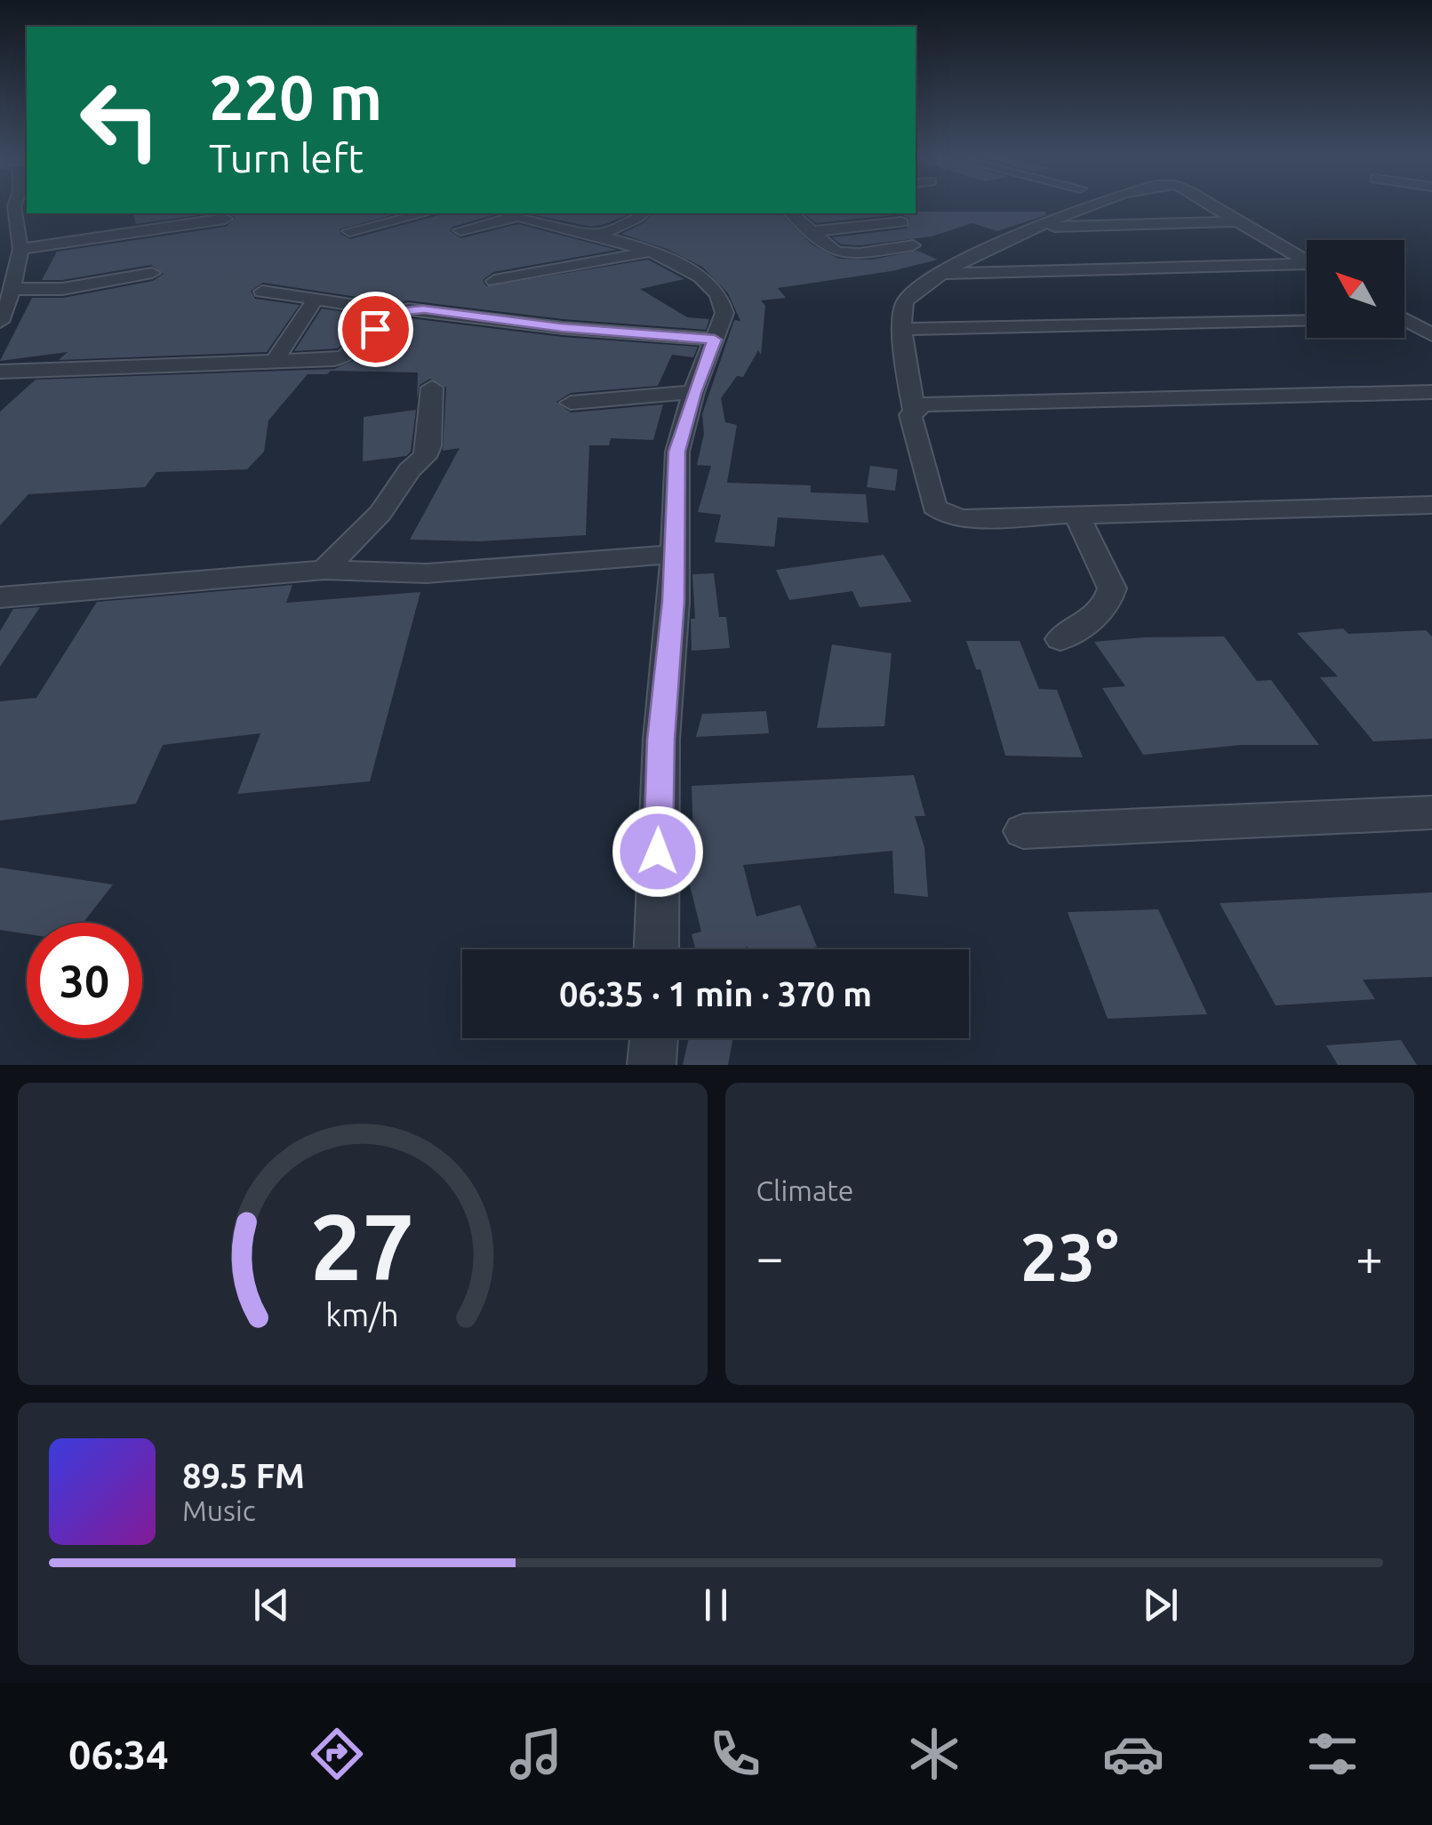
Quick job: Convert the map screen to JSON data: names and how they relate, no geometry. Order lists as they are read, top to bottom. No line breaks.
{"north":"top left","page":{"turn":["220 m","Turn left"],"limit":"30","trip":"06:35 · 1 min · 370 m","tile":"Climate","heat":["−","23°","+"],"song":["89.5 FM","Music"],"tabs":"06:34","gauge":["27","km/h"]}}
